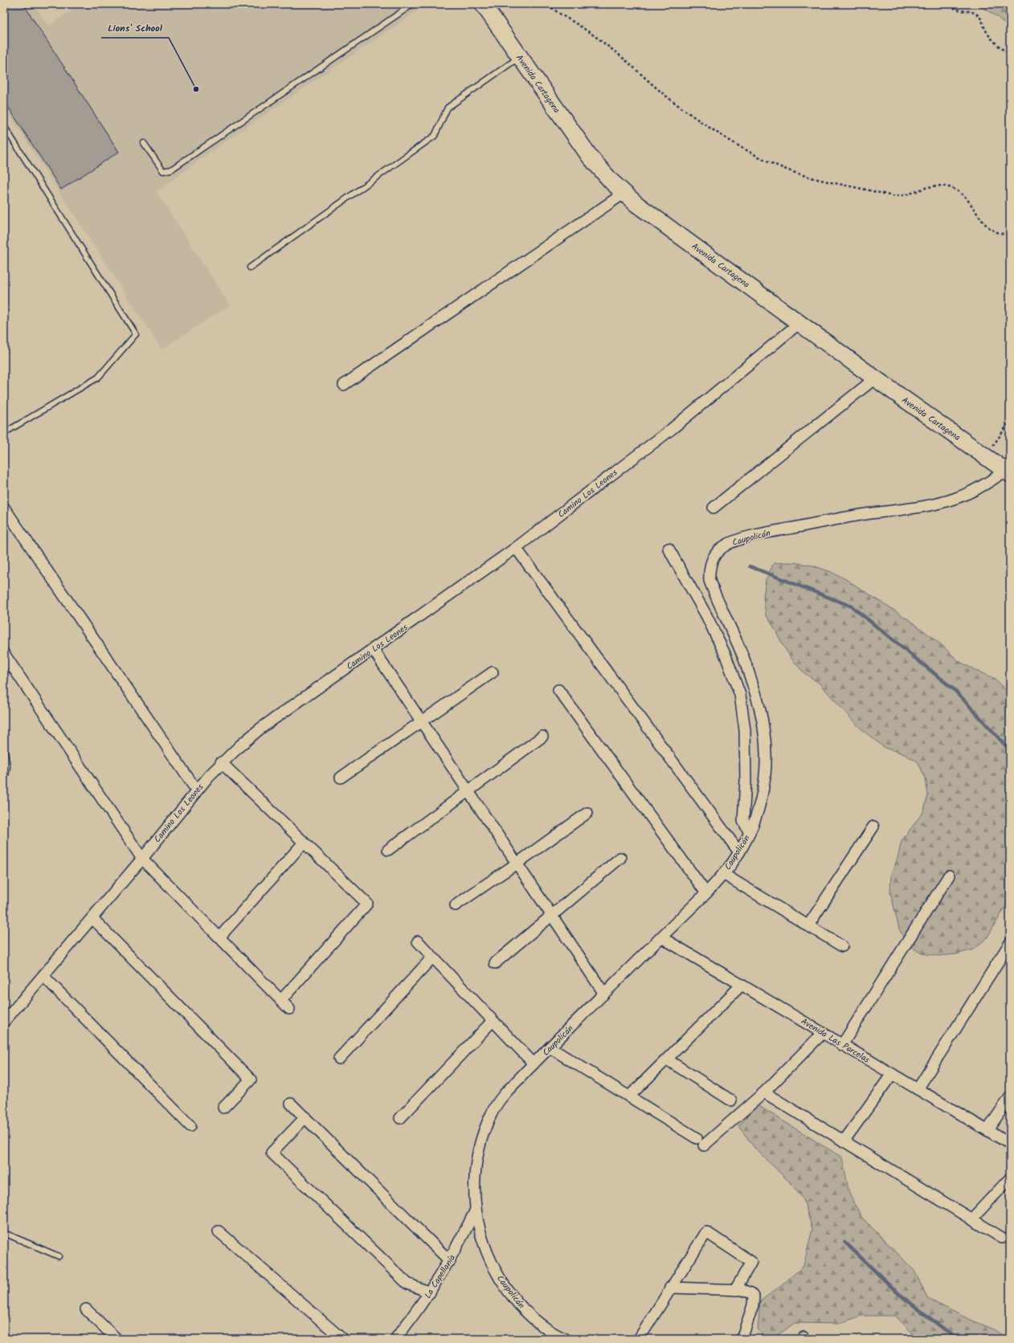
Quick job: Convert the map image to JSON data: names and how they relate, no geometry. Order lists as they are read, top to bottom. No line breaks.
{"streets":{"main road":["Avenida Cartagena"],"street":["Camino Los Leones","Caupolicán","Avenida Las Parcelas","La Capellanía"]},"crossings":[["Avenida Cartagena","Camino Los Leones"],["Avenida Cartagena","Caupolicán"],["Caupolicán","Avenida Las Parcelas"],["Caupolicán","La Capellanía"]],"places":["Lions' School"]}
